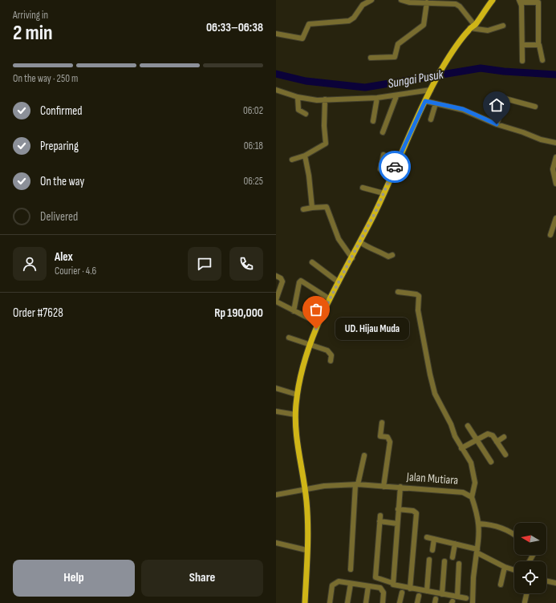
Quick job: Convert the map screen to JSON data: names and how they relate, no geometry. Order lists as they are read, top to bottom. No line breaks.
{"streets":{"street":["Jalan Mutiara"]},"water":["Sungai Pusuk"],"places":["UD. Hijau Muda"],"north":"left","page":{"heading":["2 min","Arriving in","06:33–06:38"],"panel":["Alex","Courier · 4.6","Order #7628","Rp 190,000"],"bar":"On the way · 250 m","list":[["Confirmed","06:02"],["Preparing","06:18"],["On the way","06:25"],"Delivered"],"bubble":"UD. Hijau Muda","buttons":["Help","Share"]}}
